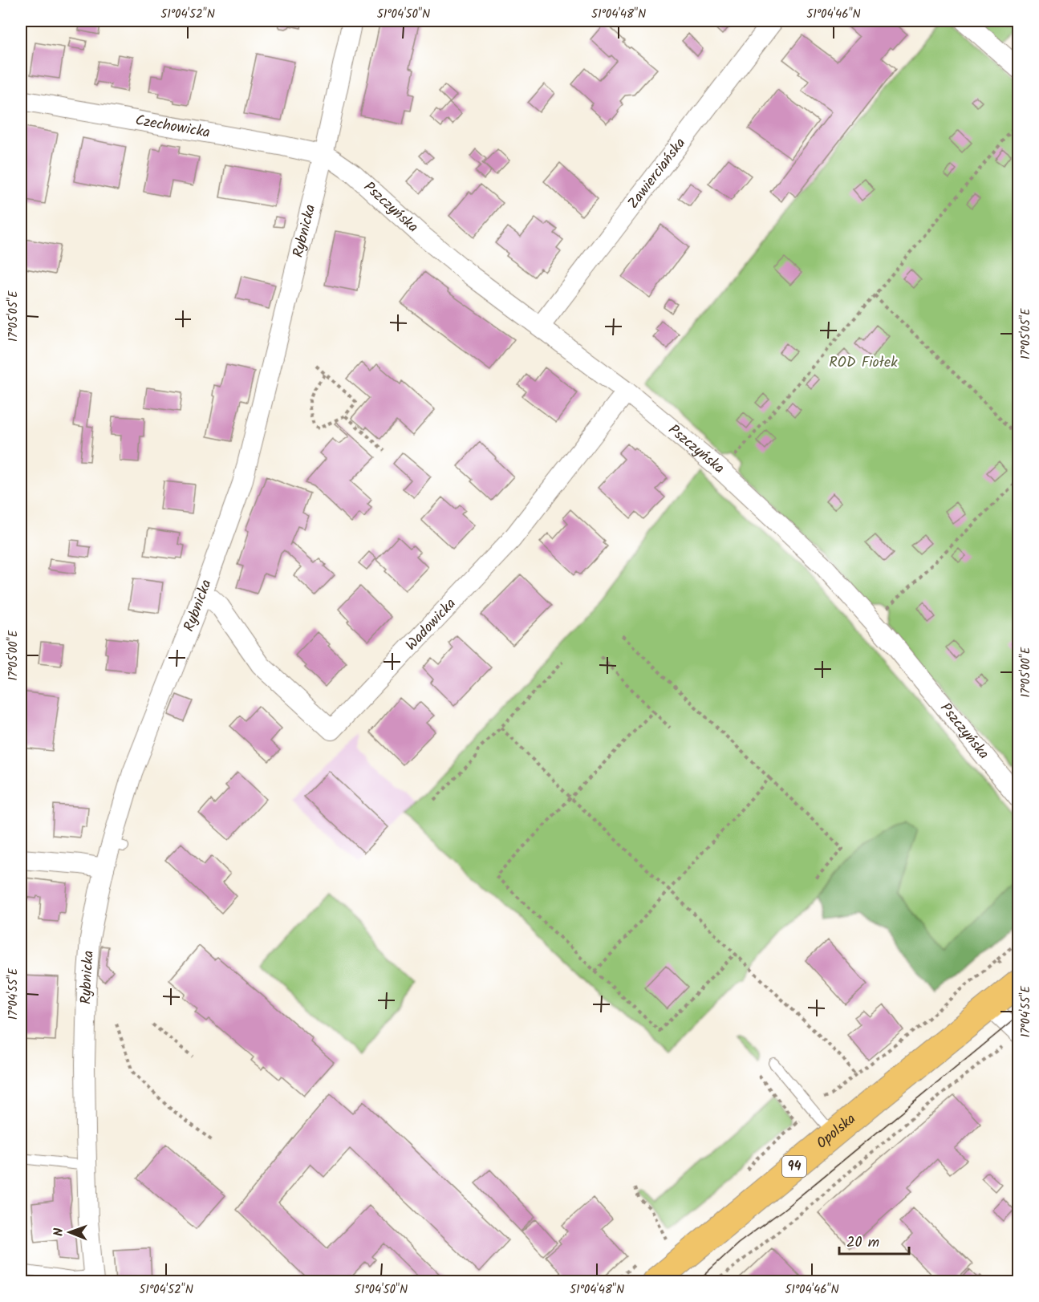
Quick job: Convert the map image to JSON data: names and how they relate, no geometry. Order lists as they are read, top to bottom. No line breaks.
{"streets":{"main road":["Opolska","94"],"street":["Czechowicka","Zawierciańska","Pszczyńska","Rybnicka","Wadowicka"]},"crossings":[["Czechowicka","Pszczyńska"],["Czechowicka","Rybnicka"],["Zawierciańska","Pszczyńska"],["Pszczyńska","Rybnicka"],["Pszczyńska","Wadowicka"],["Rybnicka","Wadowicka"]],"parks":["ROD Fiołek"],"scale_bar":"20 m","north":"left","coordinates":["51°04'52\"N","51°04'50\"N","51°04'48\"N","51°04'46\"N","17°05'05\"E","17°05'00\"E","17°04'55\"E"]}
